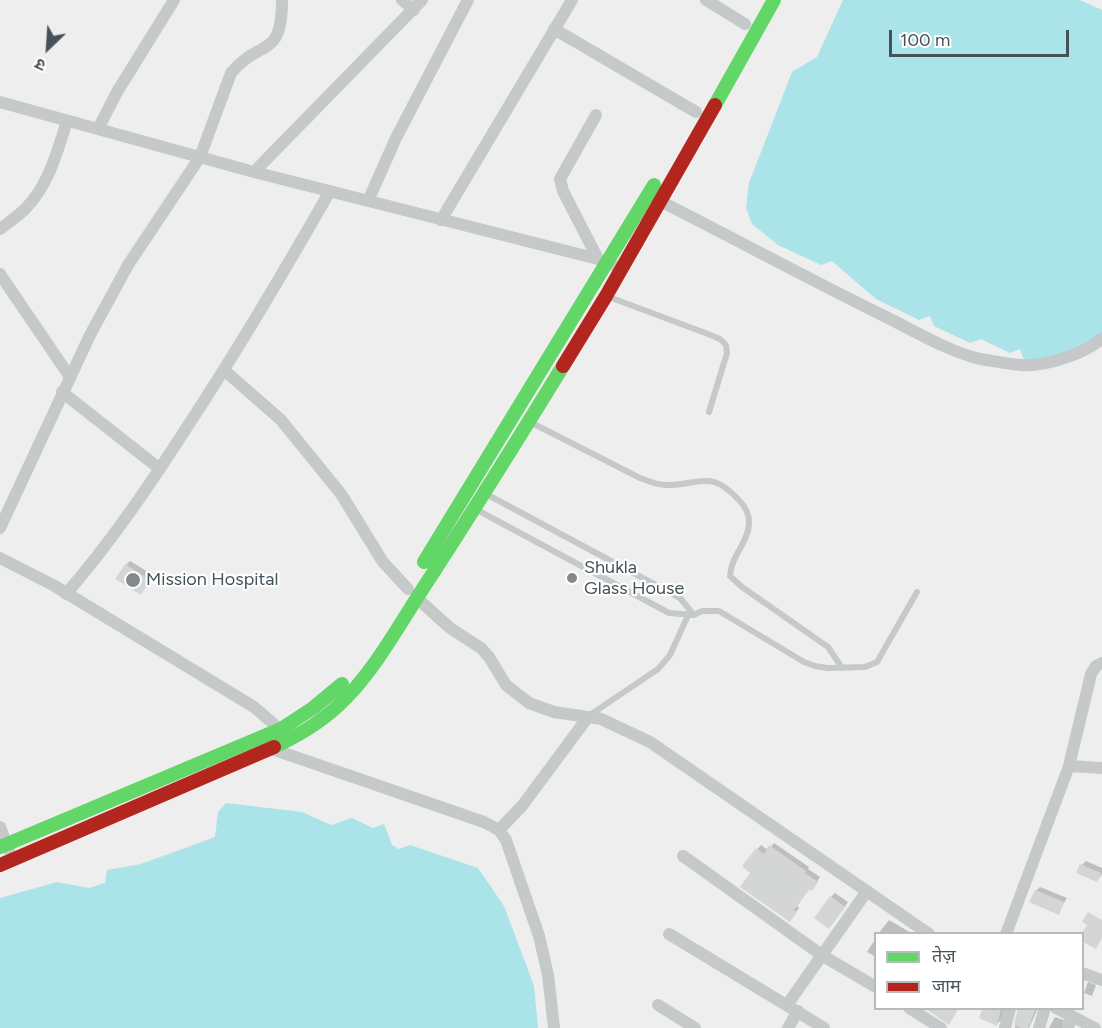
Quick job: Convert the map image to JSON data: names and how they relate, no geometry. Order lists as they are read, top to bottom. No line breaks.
{"places":["Shukla Glass House","Mission Hospital"],"legend":["तेज़","जाम"],"scale_bar":"100 m","north":"bottom left"}
